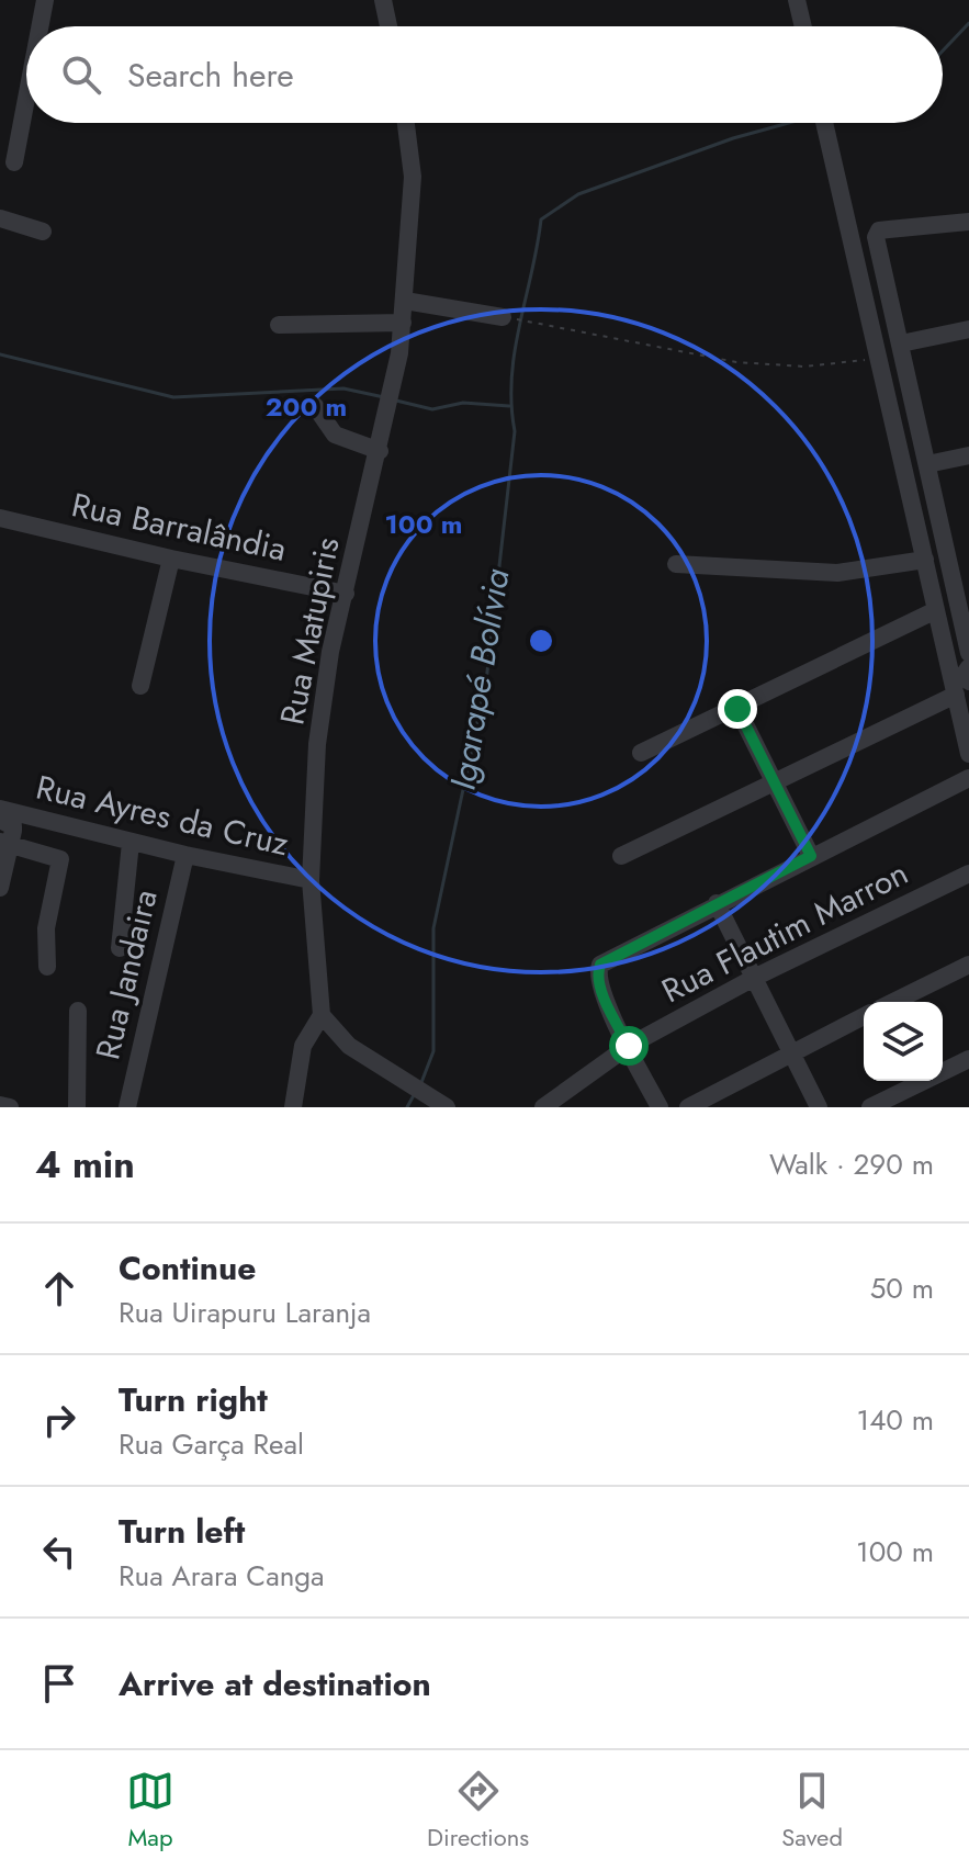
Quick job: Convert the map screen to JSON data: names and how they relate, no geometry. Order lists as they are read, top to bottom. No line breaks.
{"streets":{"street":["Rua Barralândia","Rua Matupiris","Rua Ayres da Cruz","Rua Flautim Marron","Rua Jandaira"]},"crossings":[["Rua Barralândia","Rua Matupiris"],["Rua Matupiris","Rua Ayres da Cruz"],["Rua Ayres da Cruz","Rua Jandaira"]],"water":["Igarapé Bolívia"],"page":{"search":"Search here","heading":["4 min","Walk · 290 m"],"list":[["Continue","Rua Uirapuru Laranja","50 m"],["Turn right","Rua Garça Real","140 m"],["Turn left","Rua Arara Canga","100 m"],"Arrive at destination"],"nav":["Map","Directions","Saved"]},"rings":["200 m","100 m"]}
